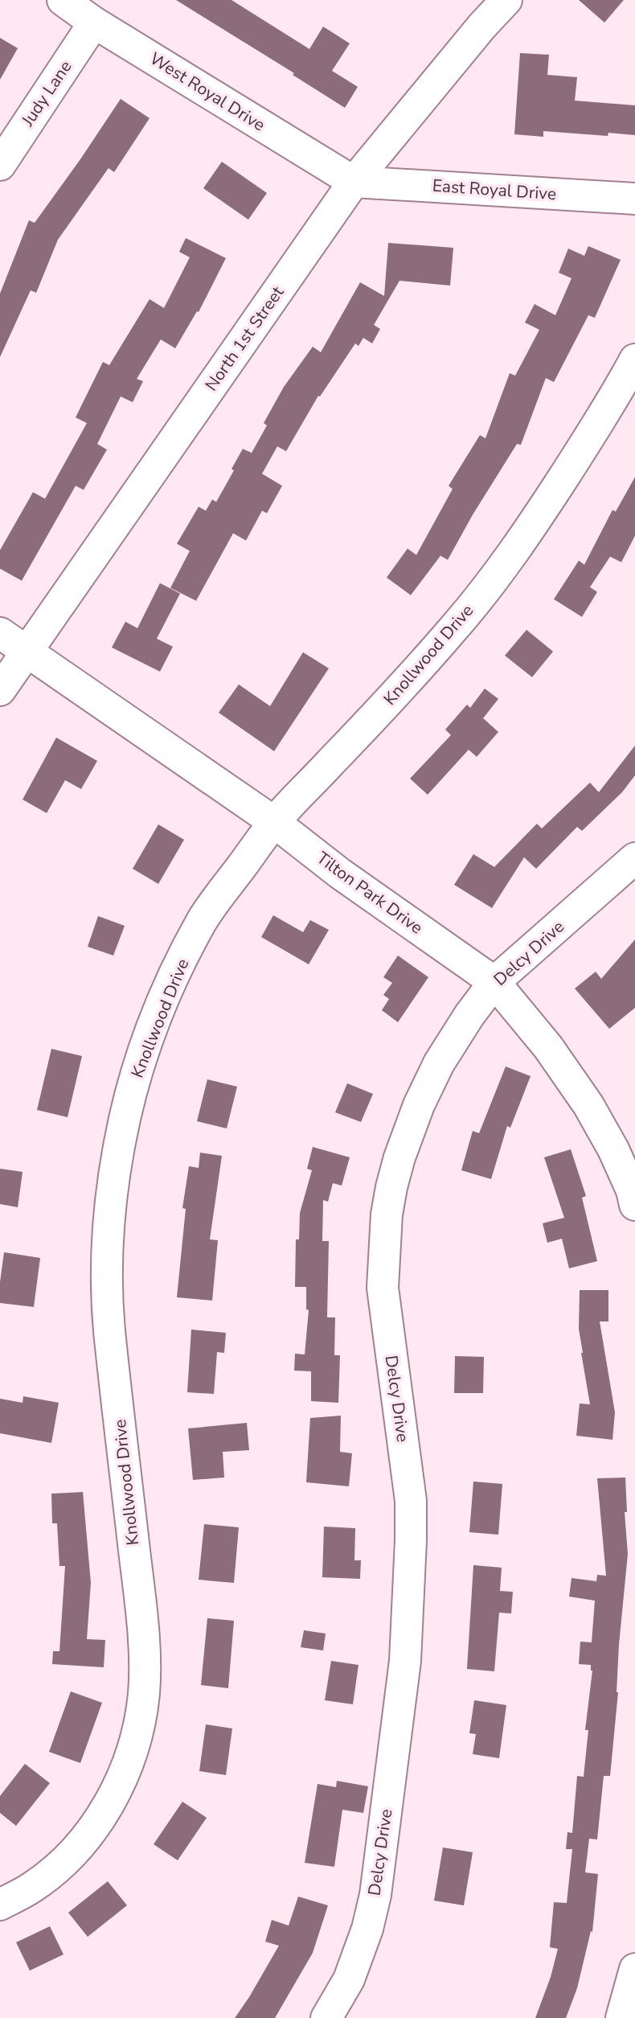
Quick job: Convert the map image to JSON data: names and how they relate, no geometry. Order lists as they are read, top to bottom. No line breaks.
{"streets":{"street":["West Royal Drive","Judy Lane","East Royal Drive","North 1st Street","Knollwood Drive","Tilton Park Drive","Delcy Drive"]},"crossings":[["West Royal Drive","Judy Lane"],["West Royal Drive","East Royal Drive"],["West Royal Drive","North 1st Street"],["East Royal Drive","North 1st Street"],["North 1st Street","Tilton Park Drive"],["Knollwood Drive","Tilton Park Drive"],["Tilton Park Drive","Delcy Drive"]]}
